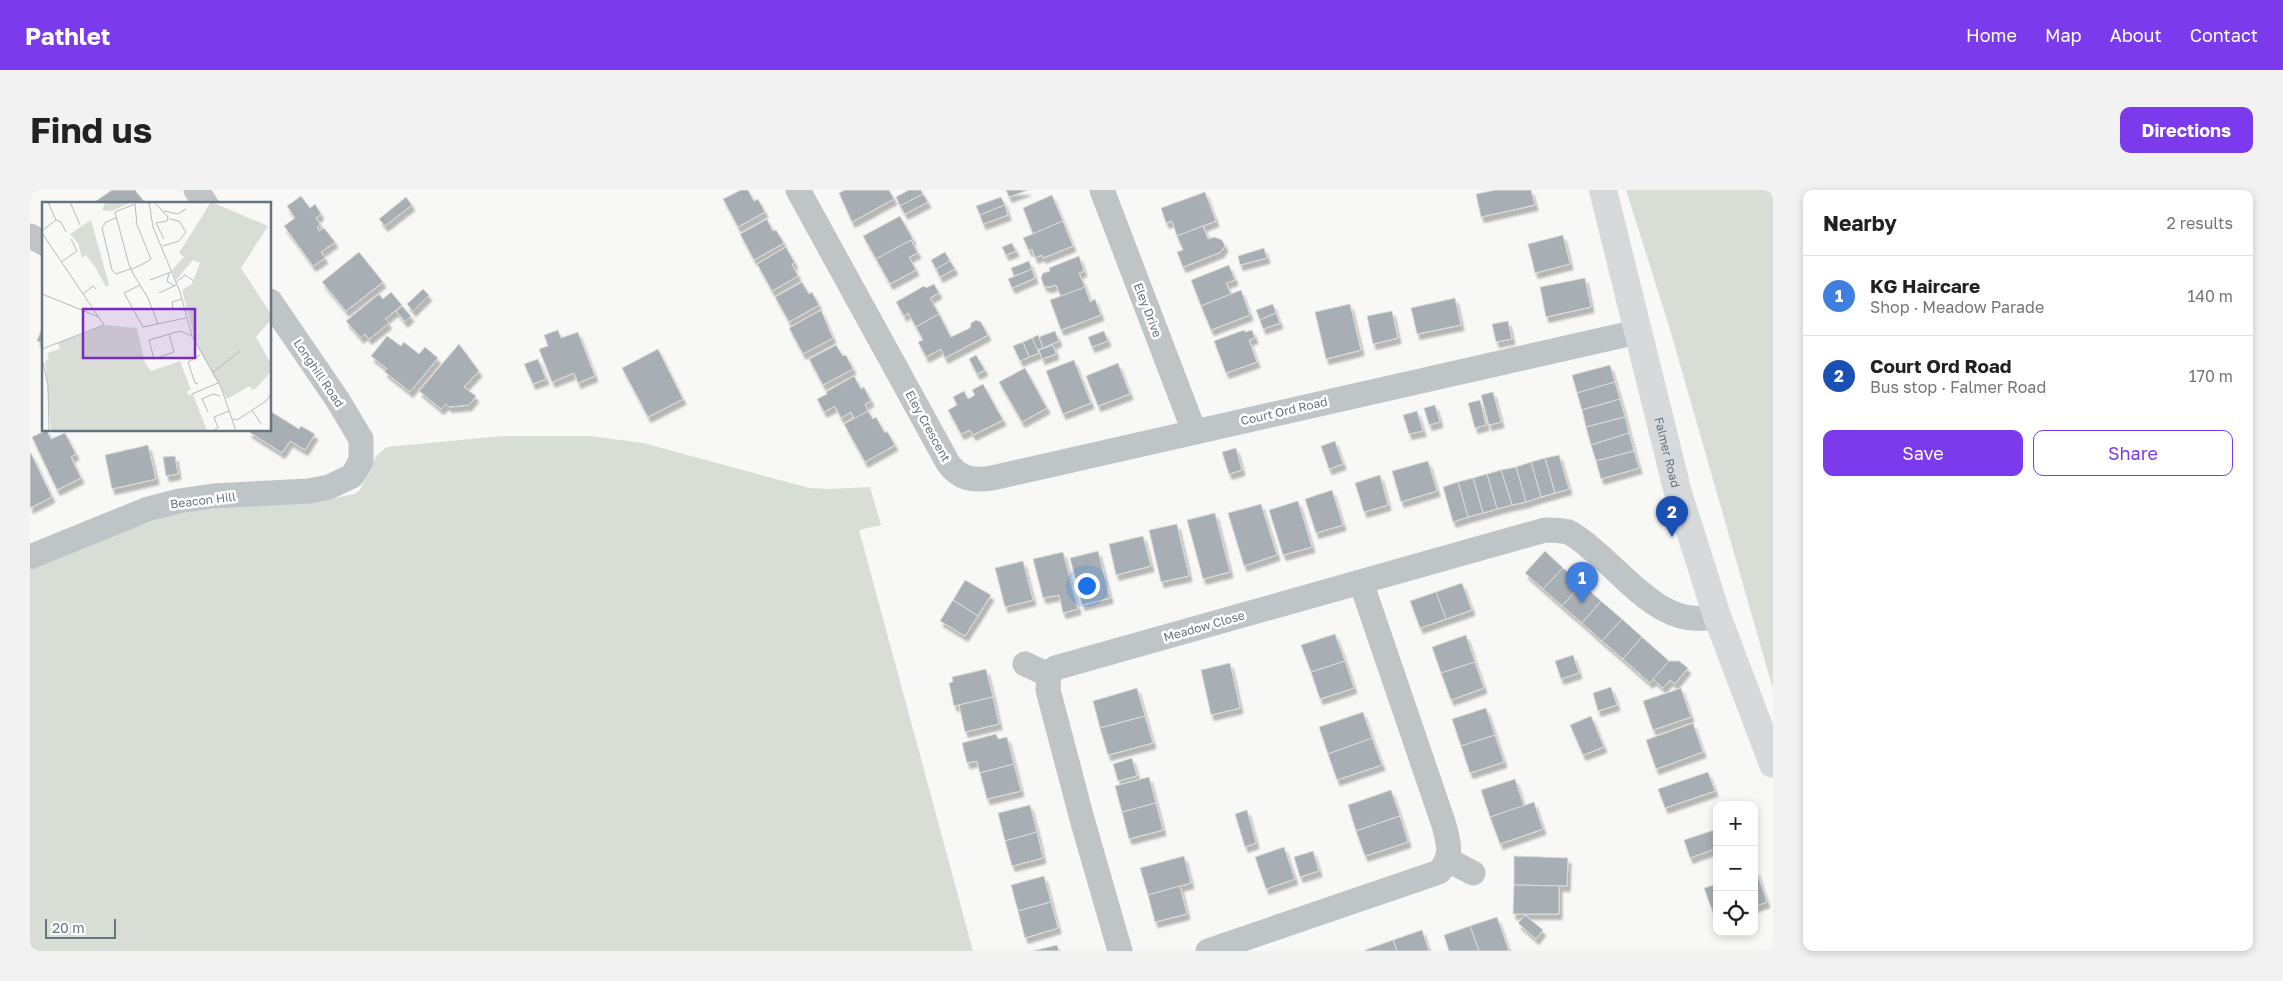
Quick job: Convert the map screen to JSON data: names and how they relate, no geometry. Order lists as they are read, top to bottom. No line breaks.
{"streets":{"main road":["Falmer Road"],"street":["Eley Drive","Longhill Road","Court Ord Road","Eley Crescent","Beacon Hill","Meadow Close"]},"crossings":[["Eley Drive","Court Ord Road"],["Eley Drive","Eley Crescent"],["Longhill Road","Beacon Hill"],["Court Ord Road","Eley Crescent"],["Court Ord Road","Falmer Road"],["Falmer Road","Meadow Close"]],"scale_bar":"20 m","page":{"header":"Pathlet","nav":["Home","Map","About","Contact"],"buttons":["Directions",["Save","Share"]],"title":"Find us","heading":["Nearby","2 results"],"list":[{"mark":"1","name":"KG Haircare","note":"Shop · Meadow Parade","value":"140 m"},{"mark":"2","name":"Court Ord Road","note":"Bus stop · Falmer Road","value":"170 m"}],"pins":["2","1"],"map_buttons":["+","−"],"scale":"20 m"}}
